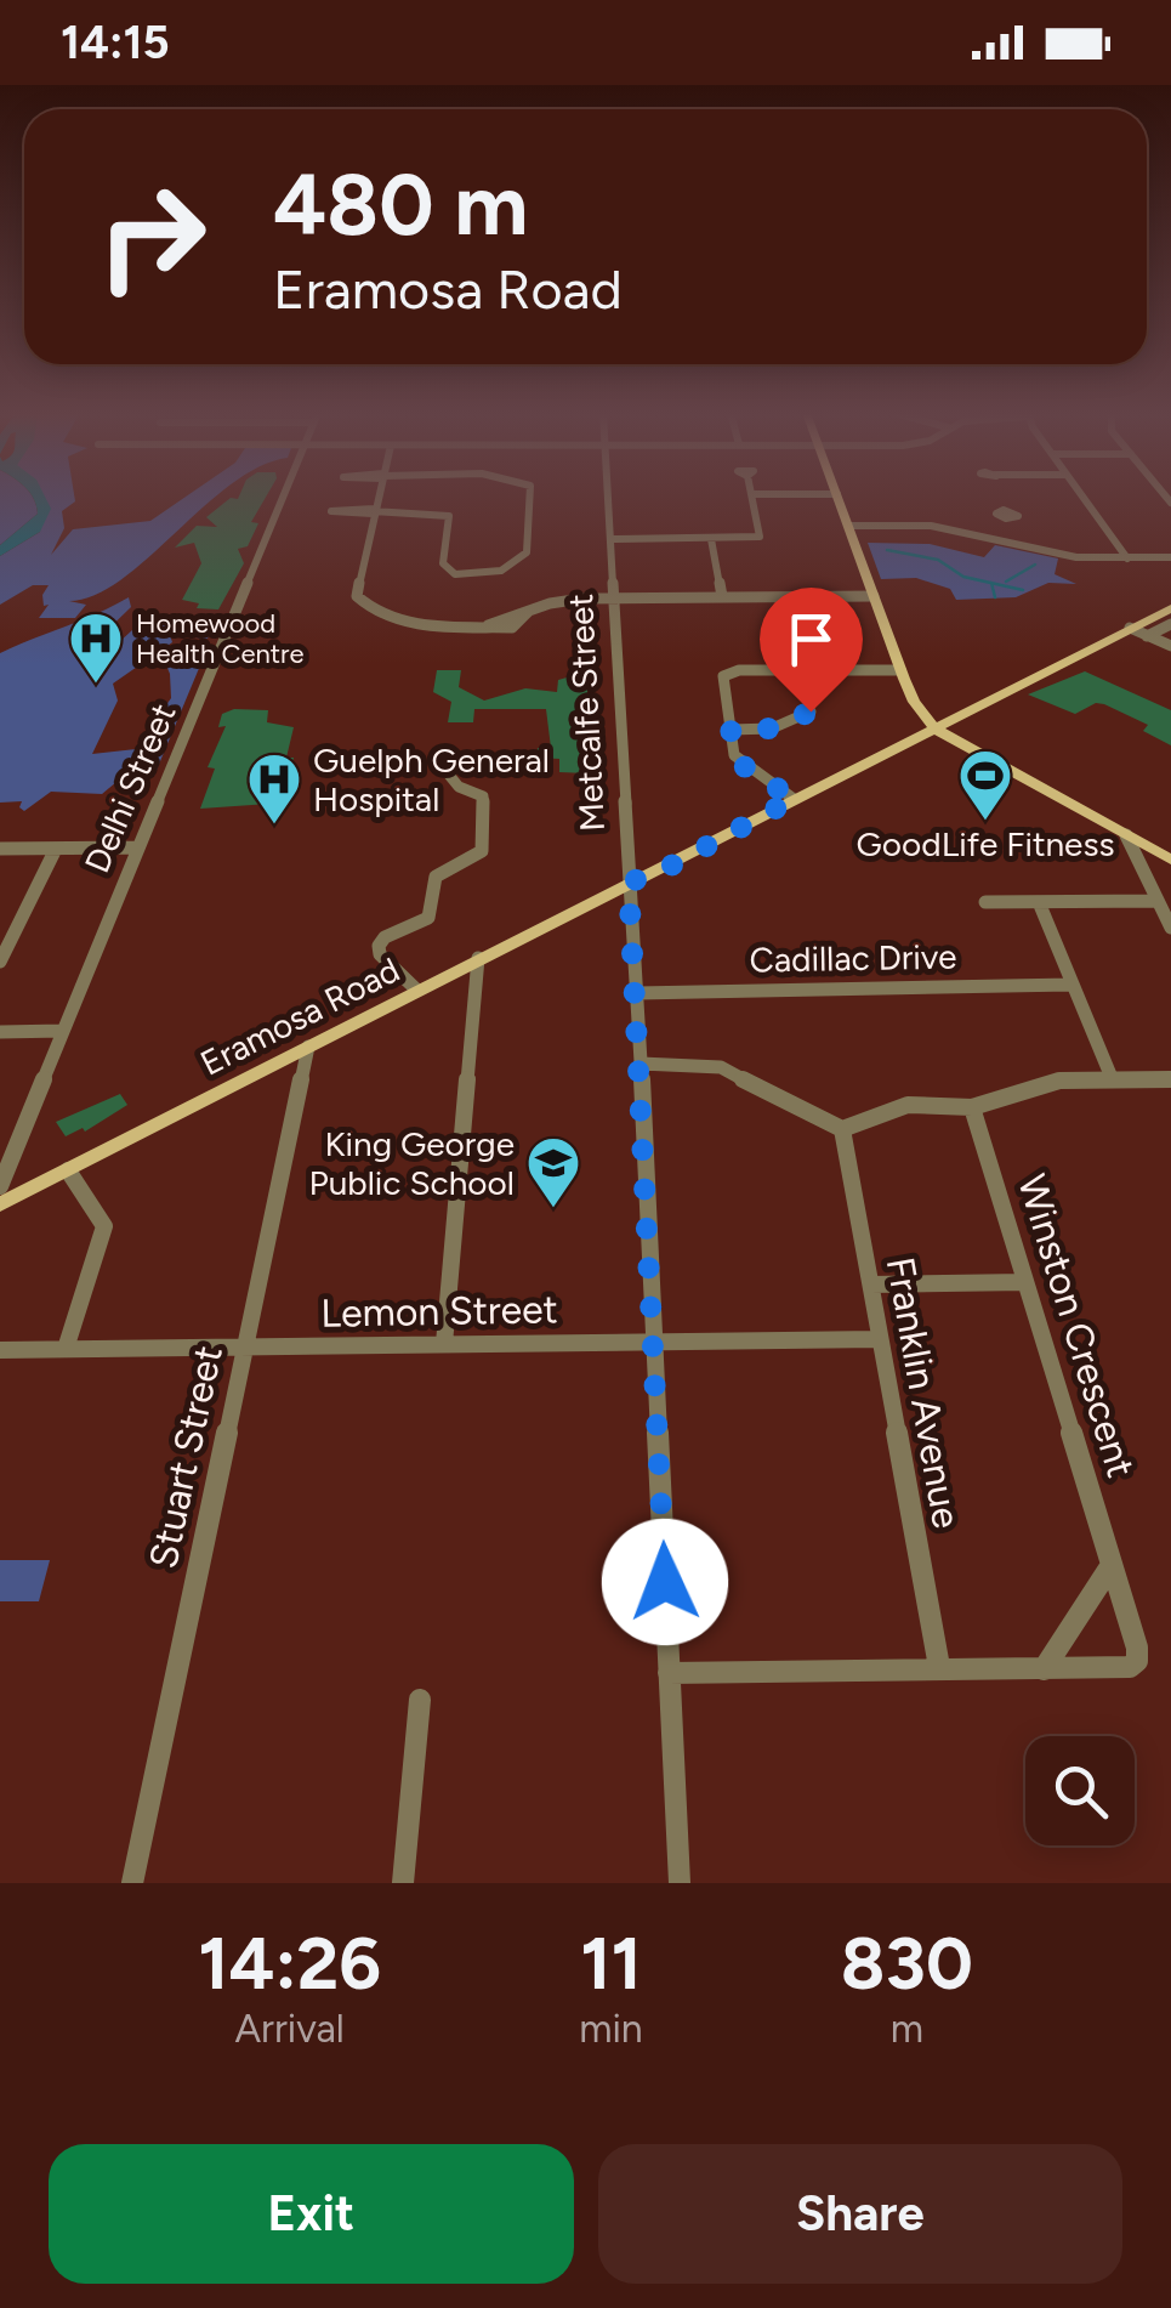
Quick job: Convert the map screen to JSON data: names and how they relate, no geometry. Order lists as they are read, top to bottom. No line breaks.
{"streets":{"main road":["Eramosa Road"],"street":["Metcalfe Street","Delhi Street","Cadillac Drive","Lemon Street","Winston Crescent","Franklin Avenue","Stuart Street"]},"crossings":[["Metcalfe Street","Cadillac Drive"],["Metcalfe Street","Eramosa Road"],["Metcalfe Street","Lemon Street"],["Metcalfe Street","Winston Crescent"],["Eramosa Road","Stuart Street"],["Lemon Street","Franklin Avenue"],["Lemon Street","Stuart Street"],["Winston Crescent","Franklin Avenue"]],"places":{"hospital":["Homewood Health Centre","Guelph General Hospital"],"sports":["GoodLife Fitness"],"school or university":["King George Public School"]},"page":{"status":"14:15","turn":["480 m","Eramosa Road"],"eta":["14:26","Arrival","11","min","830","m"],"buttons":["Exit","Share"]}}
